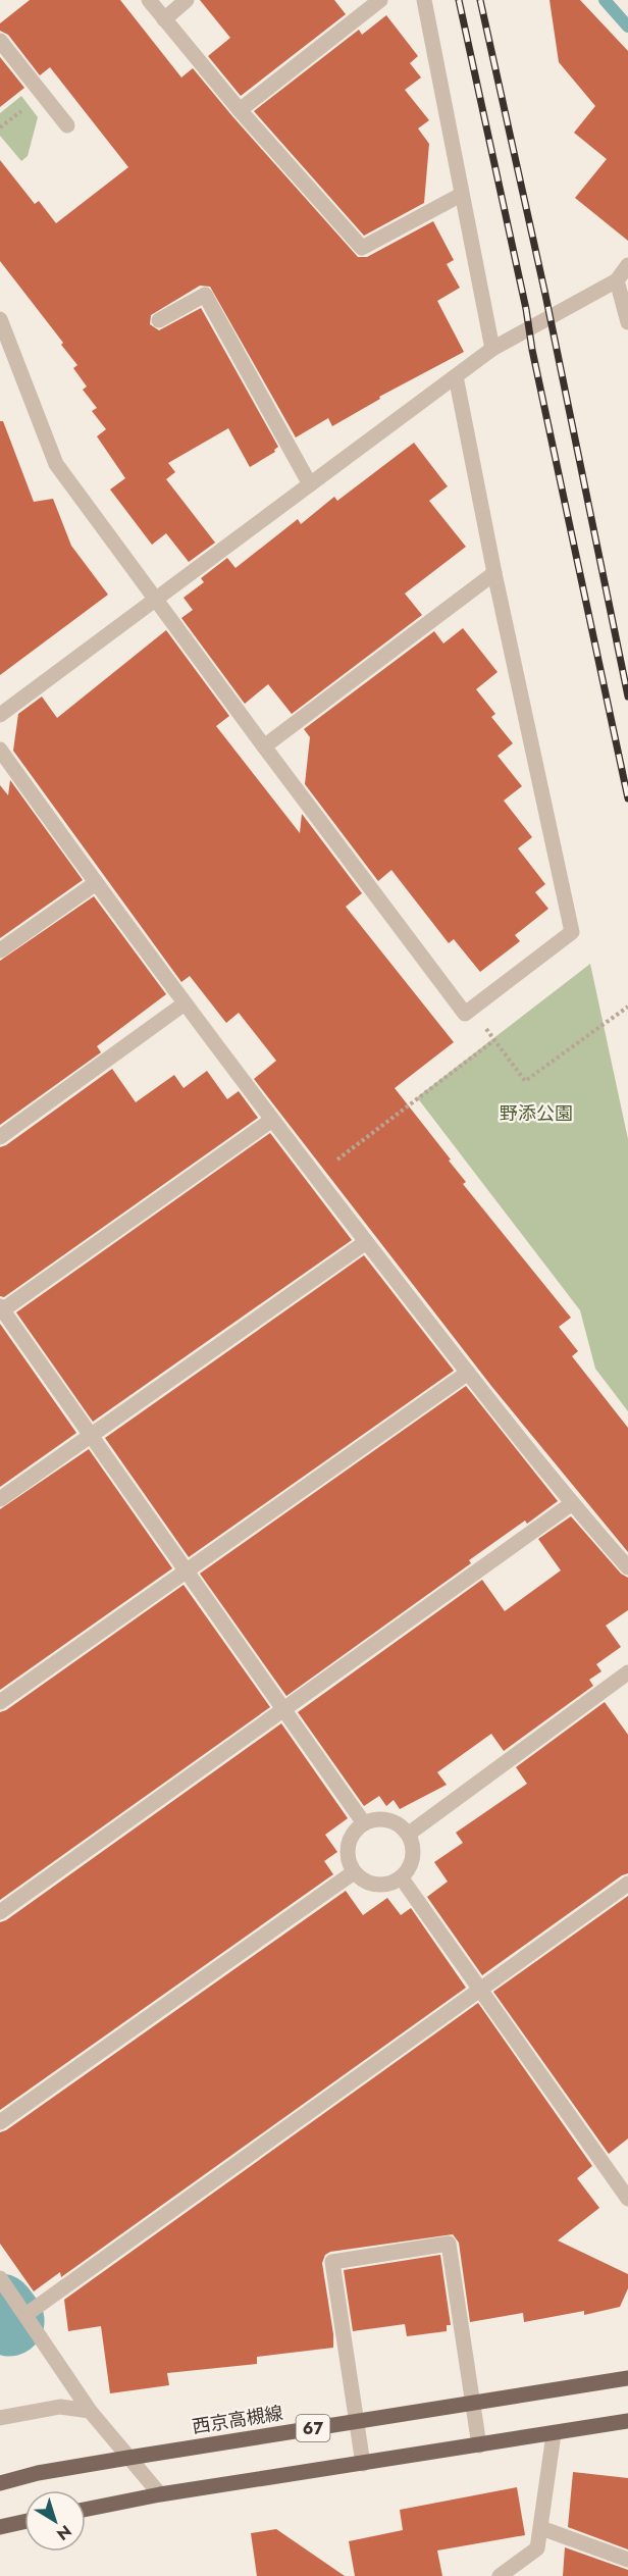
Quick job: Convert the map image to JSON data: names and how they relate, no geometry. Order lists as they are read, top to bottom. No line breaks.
{"streets":{"main road":["西京高槻線","67"]},"parks":["野添公園"],"north":"bottom right"}
